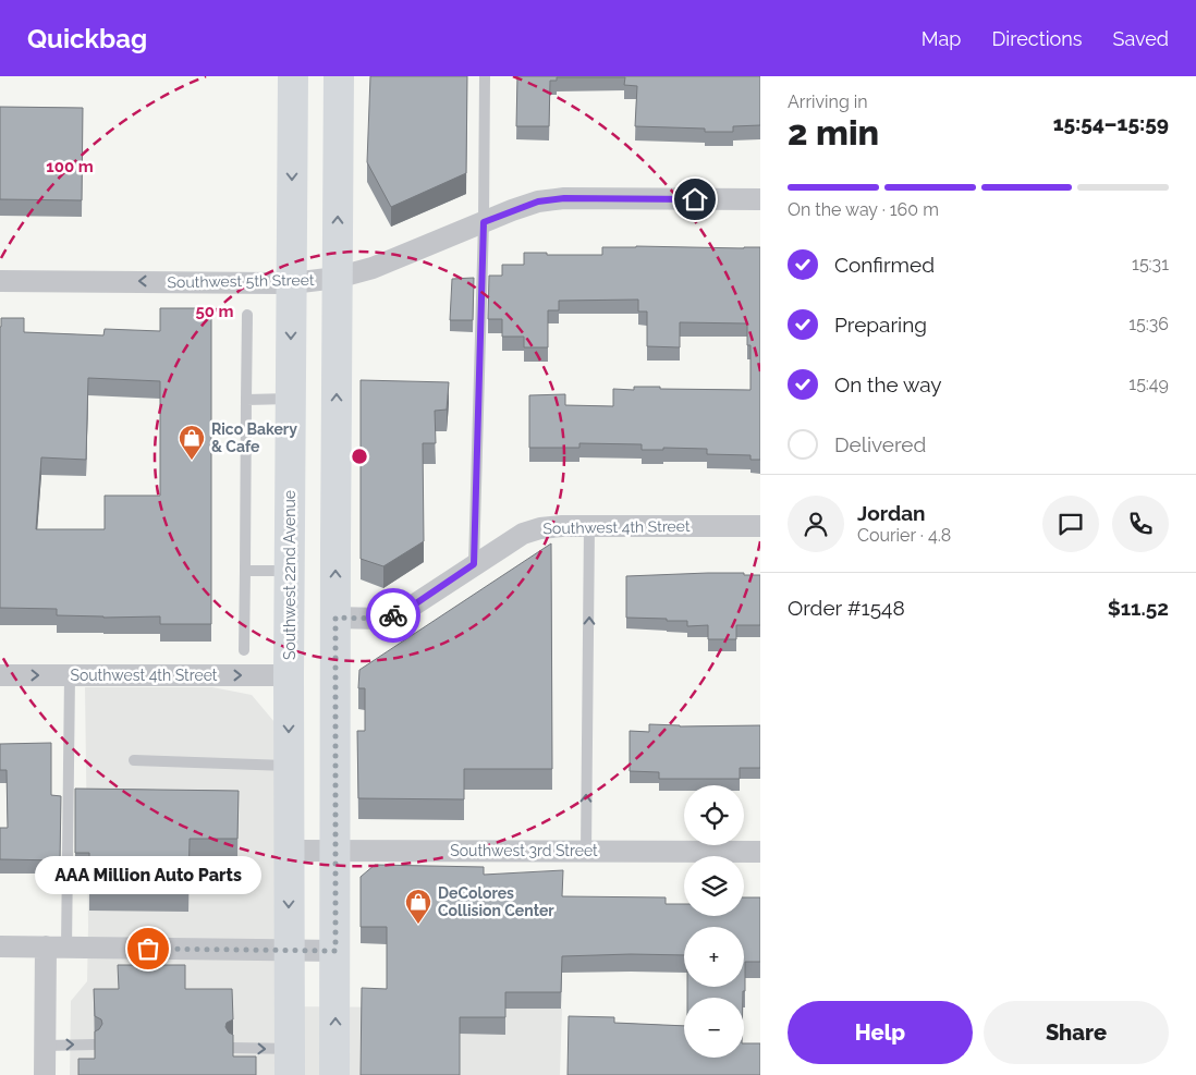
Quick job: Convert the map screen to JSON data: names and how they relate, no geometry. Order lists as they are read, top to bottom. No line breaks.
{"streets":{"main road":["Southwest 22nd Avenue"],"street":["Southwest 5th Street","Southwest 4th Street","Southwest 3rd Street"]},"crossings":[["Southwest 5th Street","Southwest 22nd Avenue"],["Southwest 4th Street","Southwest 22nd Avenue"],["Southwest 22nd Avenue","Southwest 3rd Street"]],"one_way":["Southwest 5th Street","Southwest 4th Street"],"places":{"shop":["Rico Bakery & Cafe","DeColores Collision Center"],"other":["AAA Million Auto Parts"]},"page":{"header":"Quickbag","nav":["Map","Directions","Saved"],"heading":["2 min","Arriving in","15:54–15:59"],"panel":["Jordan","Courier · 4.8","Order #1548","$11.52"],"bar":"On the way · 160 m","list":[["Confirmed","15:31"],["Preparing","15:36"],["On the way","15:49"],"Delivered"],"map_buttons":["+","−"],"bubble":"AAA Million Auto Parts","buttons":["Help","Share"]},"rings":["100 m","50 m"]}
